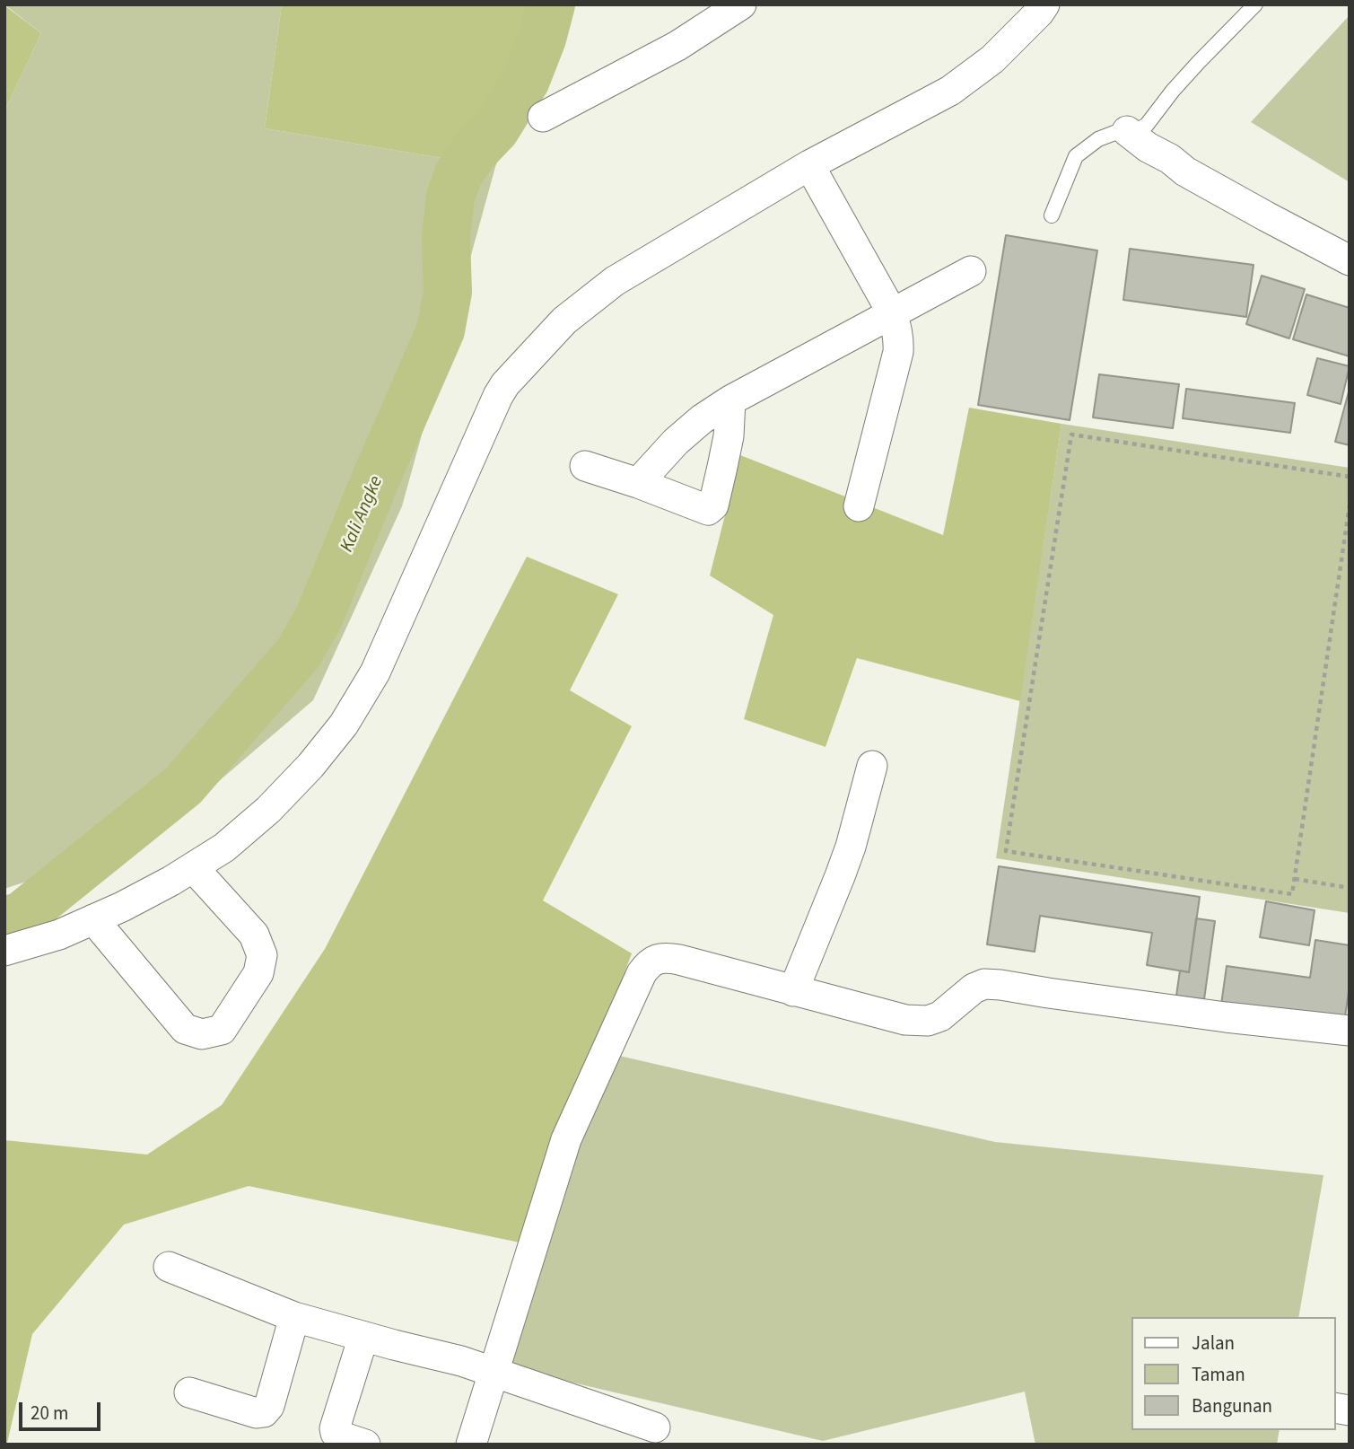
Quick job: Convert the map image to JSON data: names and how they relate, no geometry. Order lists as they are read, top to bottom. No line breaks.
{"water":["Kali Angke"],"legend":["Jalan","Taman","Bangunan"],"scale_bar":"20 m"}
